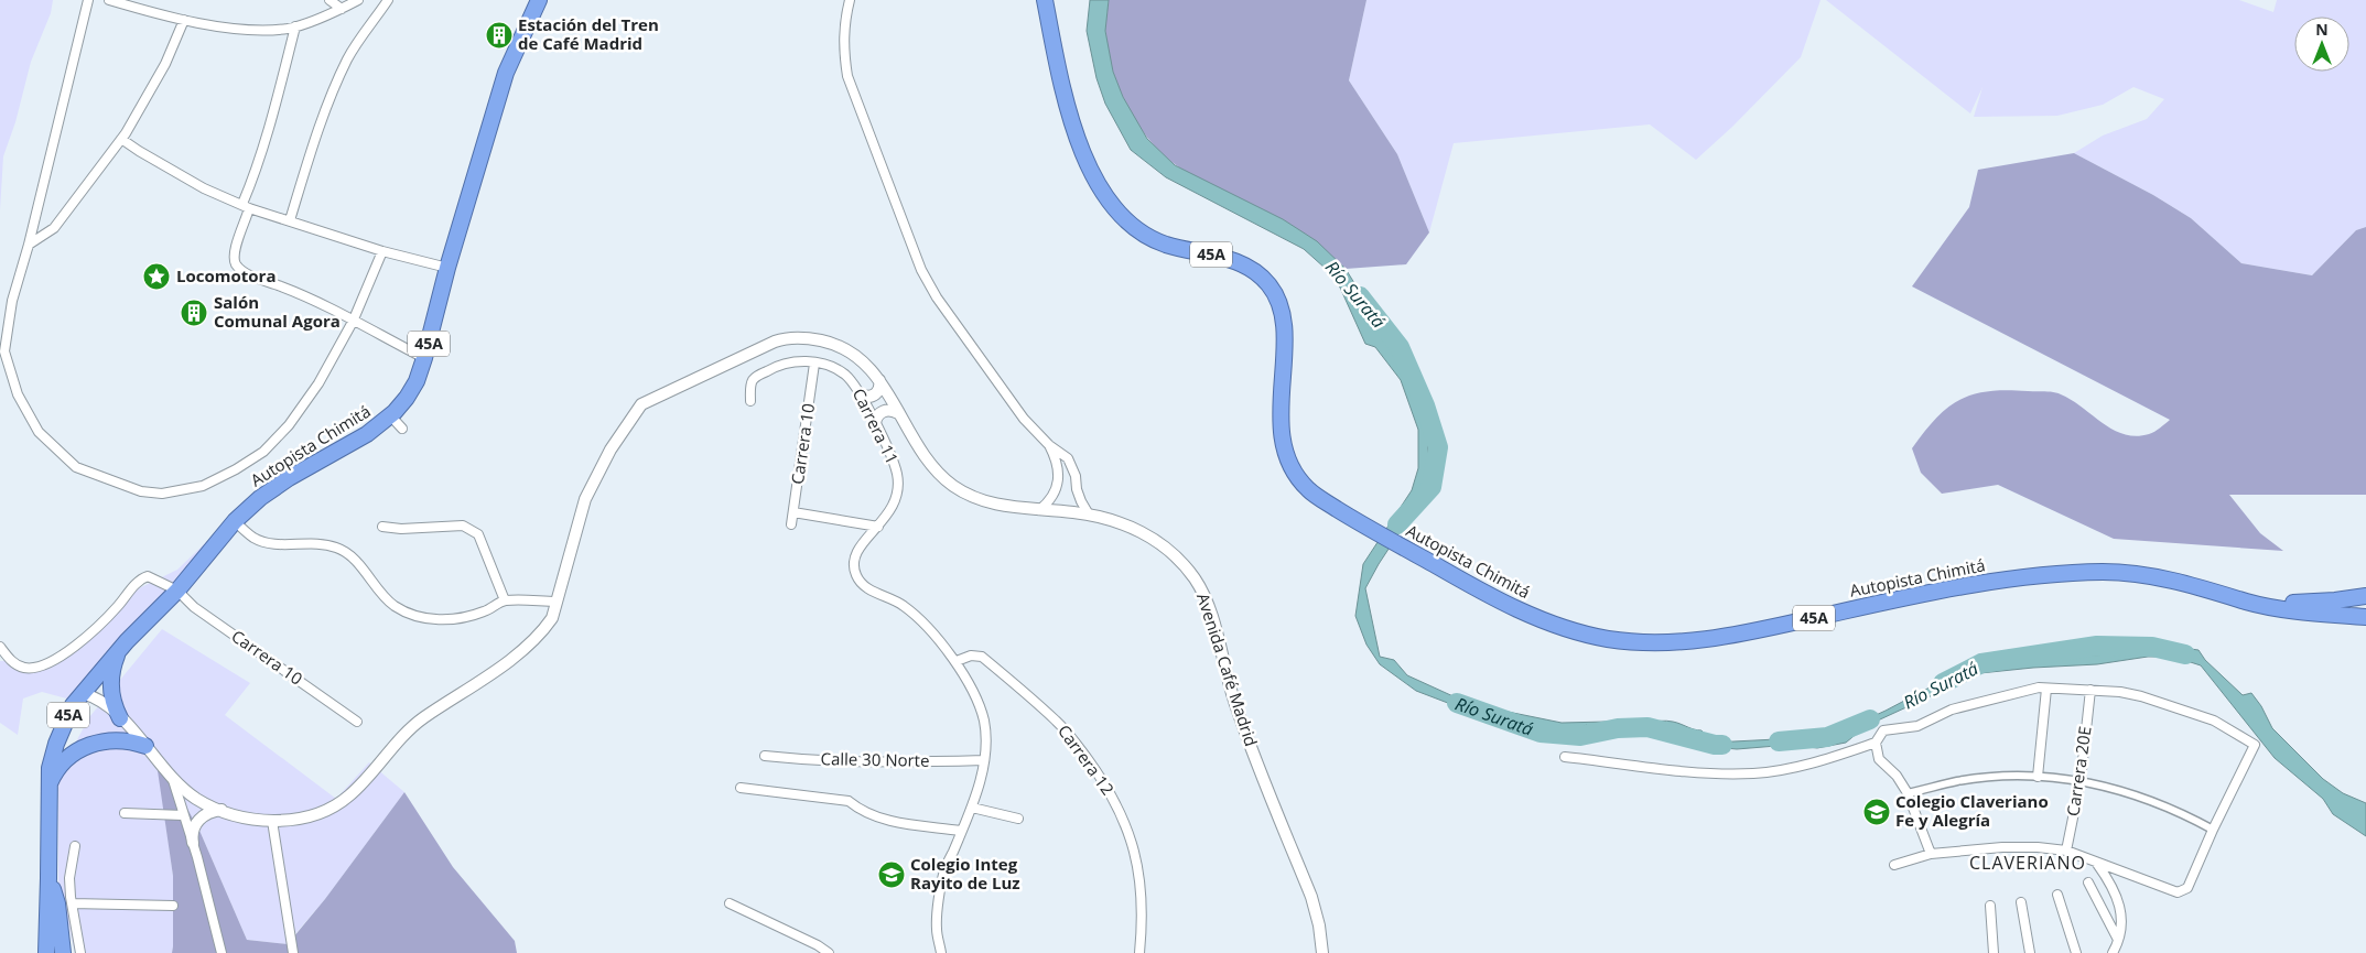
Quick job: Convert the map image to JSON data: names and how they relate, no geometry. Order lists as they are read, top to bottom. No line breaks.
{"streets":{"highway":["45A","Autopista Chimitá"],"street":["Carrera 11","Carrera 10","Avenida Café Madrid","Calle 30 Norte","Carrera 12","Carrera 20E"]},"crossings":[["Carrera 11","Carrera 10"],["Carrera 11","Calle 30 Norte"],["Carrera 11","Carrera 12"],["Carrera 10","Autopista Chimitá"],["Autopista Chimitá","Avenida Café Madrid"]],"districts":["CLAVERIANO"],"water":["Río Suratá"],"places":{"building":["Estación del Tren de Café Madrid","Salón Comunal Agora"],"place":["Locomotora"],"school or university":["Colegio Claveriano Fe y Alegría","Colegio Integ Rayito de Luz"]},"north":"top"}
